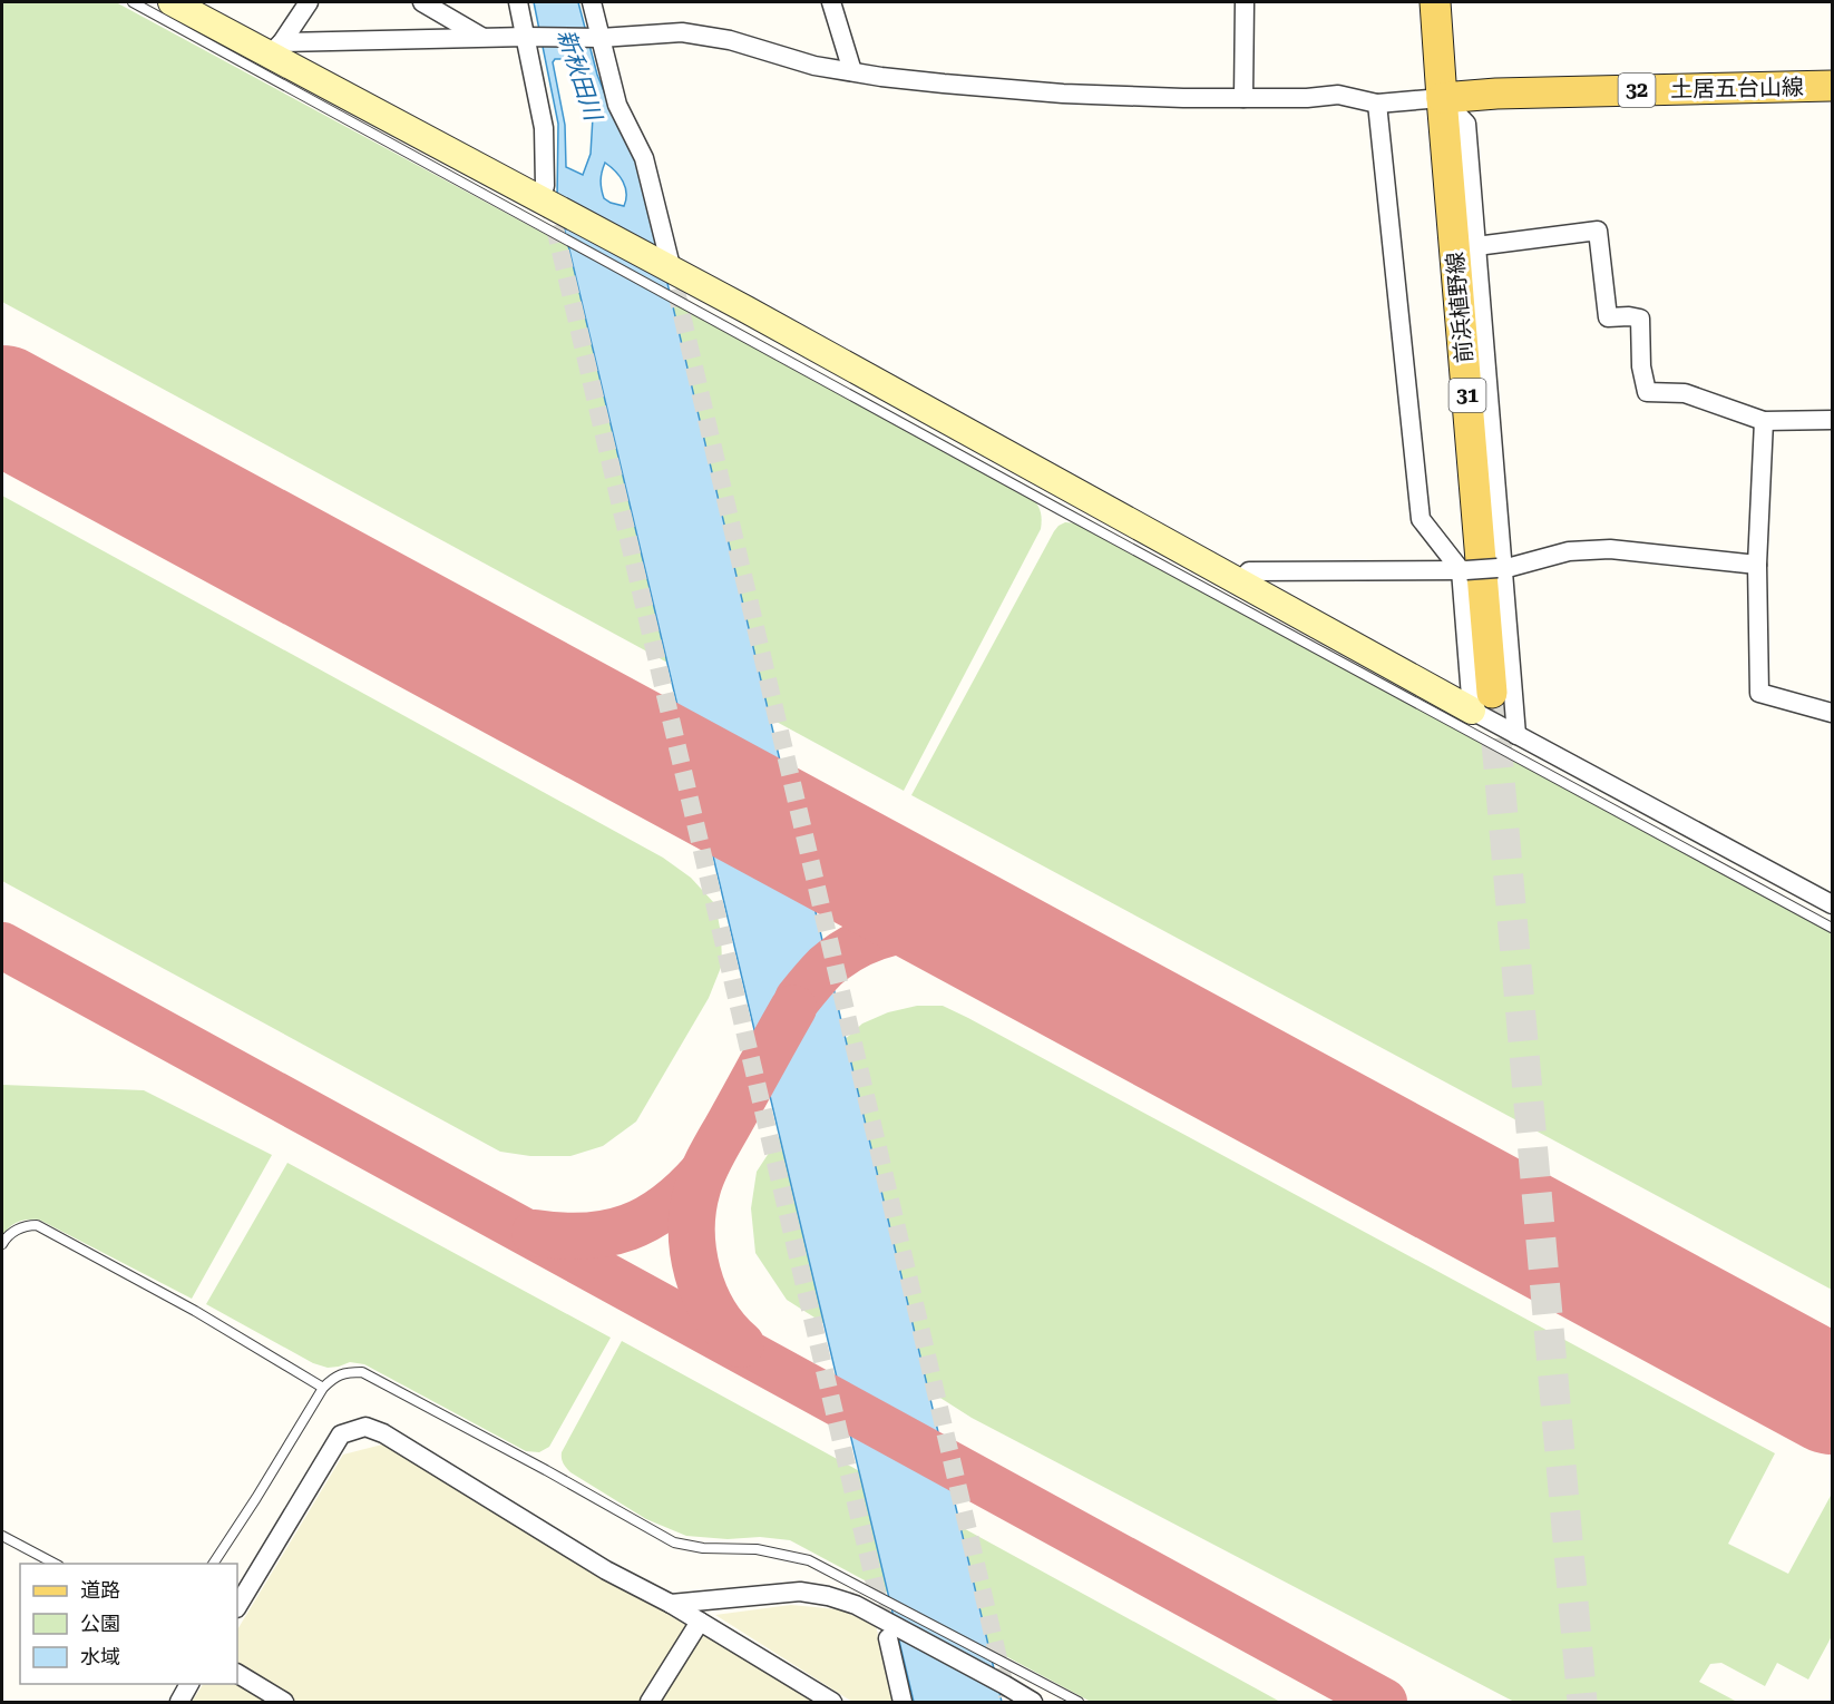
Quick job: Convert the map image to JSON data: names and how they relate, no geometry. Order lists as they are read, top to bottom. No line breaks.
{"streets":{"main road":["土居五台山線","32","前浜植野線","31"]},"crossings":[["土居五台山線","前浜植野線"]],"water":["新秋田川"],"legend":["道路","公園","水域"]}
